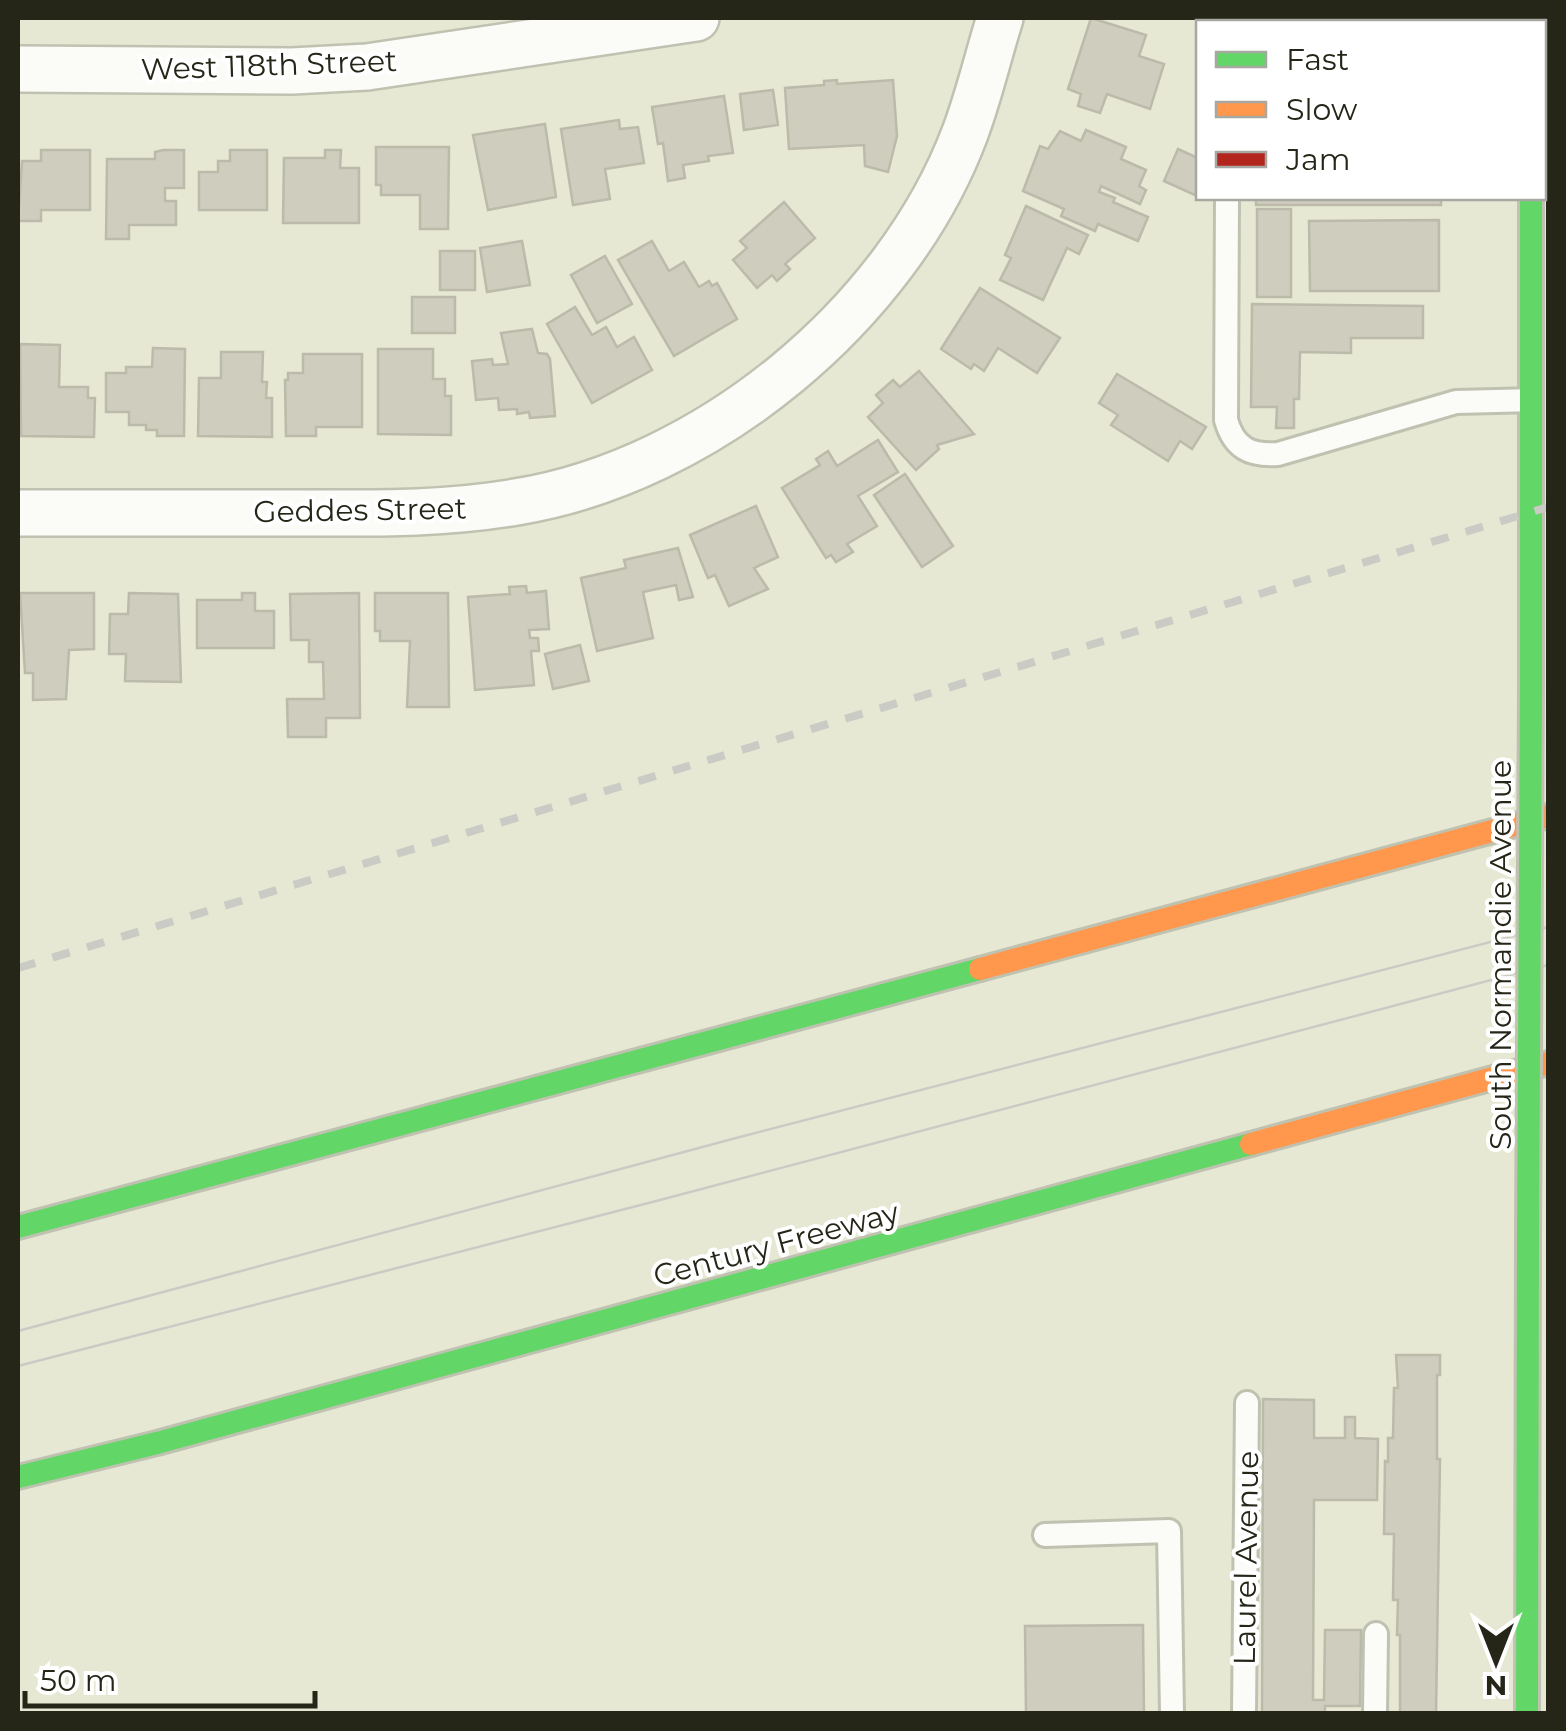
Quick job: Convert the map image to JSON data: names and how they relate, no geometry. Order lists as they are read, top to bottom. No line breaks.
{"streets":{"main road":["South Normandie Avenue","Century Freeway"],"street":["West 118th Street","Geddes Street"],"lane":["Laurel Avenue"]},"legend":["Fast","Slow","Jam"],"scale_bar":"50 m","north":"bottom"}
